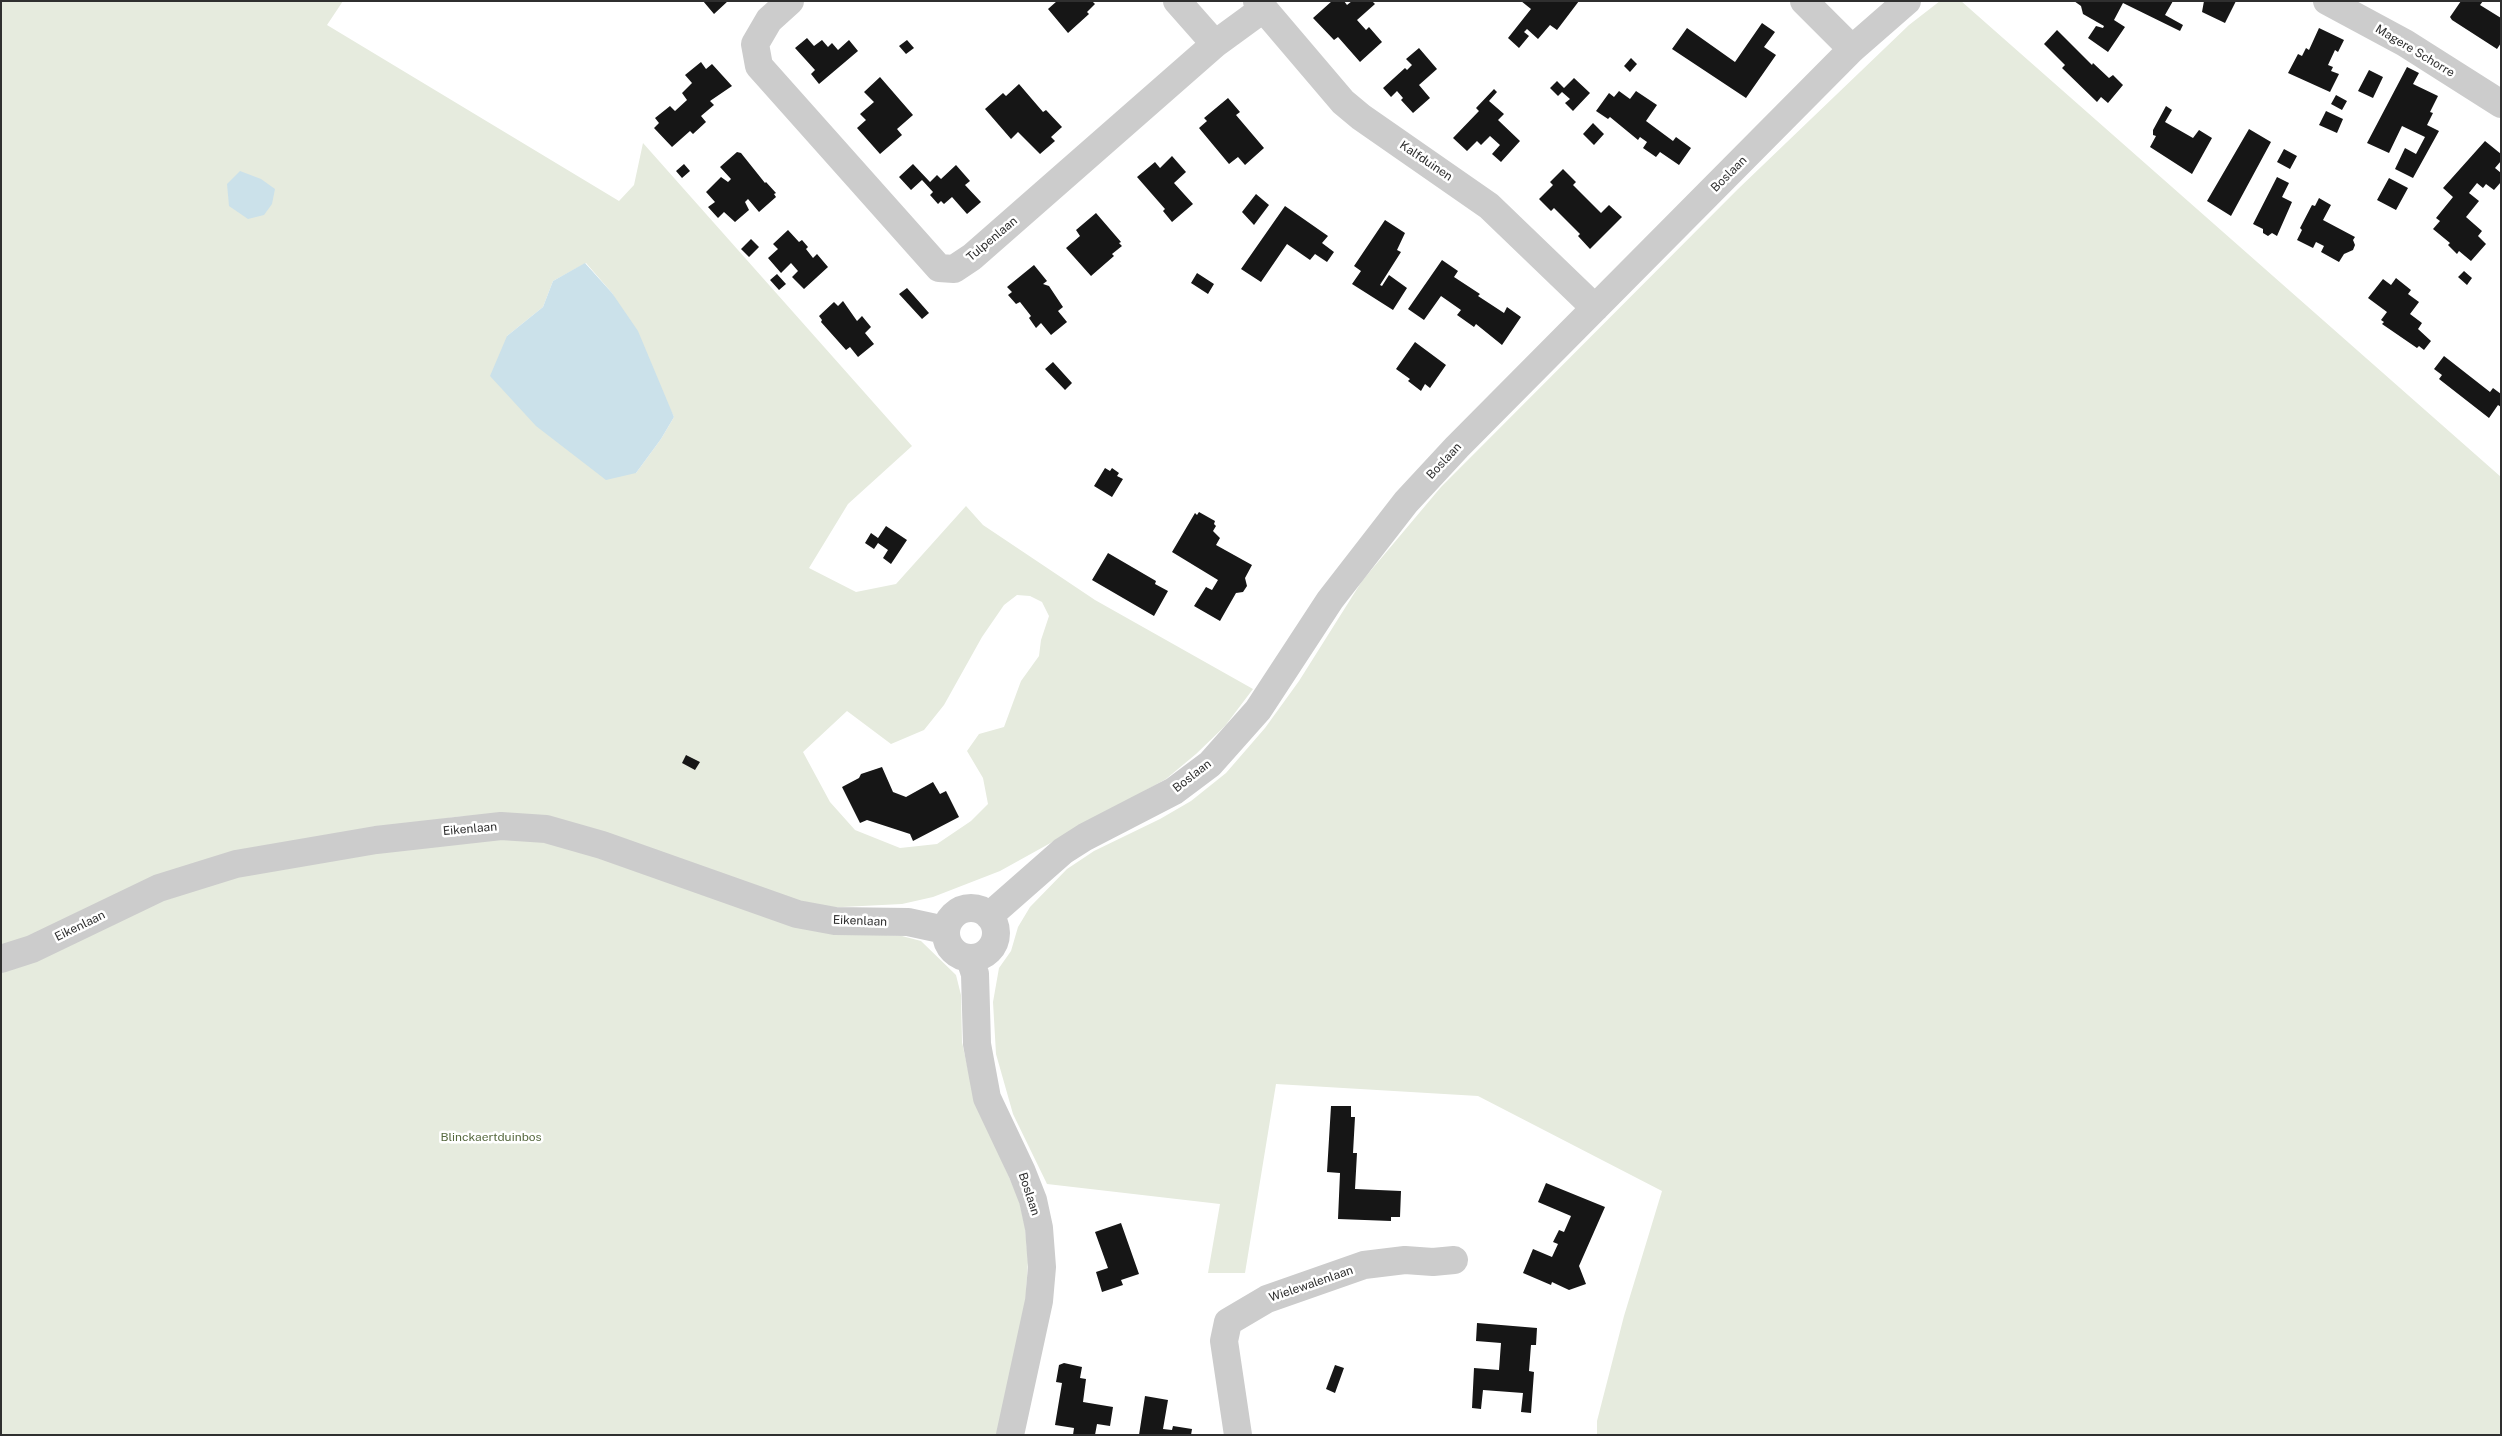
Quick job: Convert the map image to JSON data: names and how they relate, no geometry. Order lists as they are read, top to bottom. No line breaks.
{"streets":{"street":["Magere Schorre","Kalfduinen","Boslaan","Tulpenlaan","Eikenlaan","Wielewalenlaan"]},"crossings":[["Kalfduinen","Boslaan"],["Kalfduinen","Tulpenlaan"],["Boslaan","Eikenlaan"]],"parks":["Blinckaertduinbos"]}
